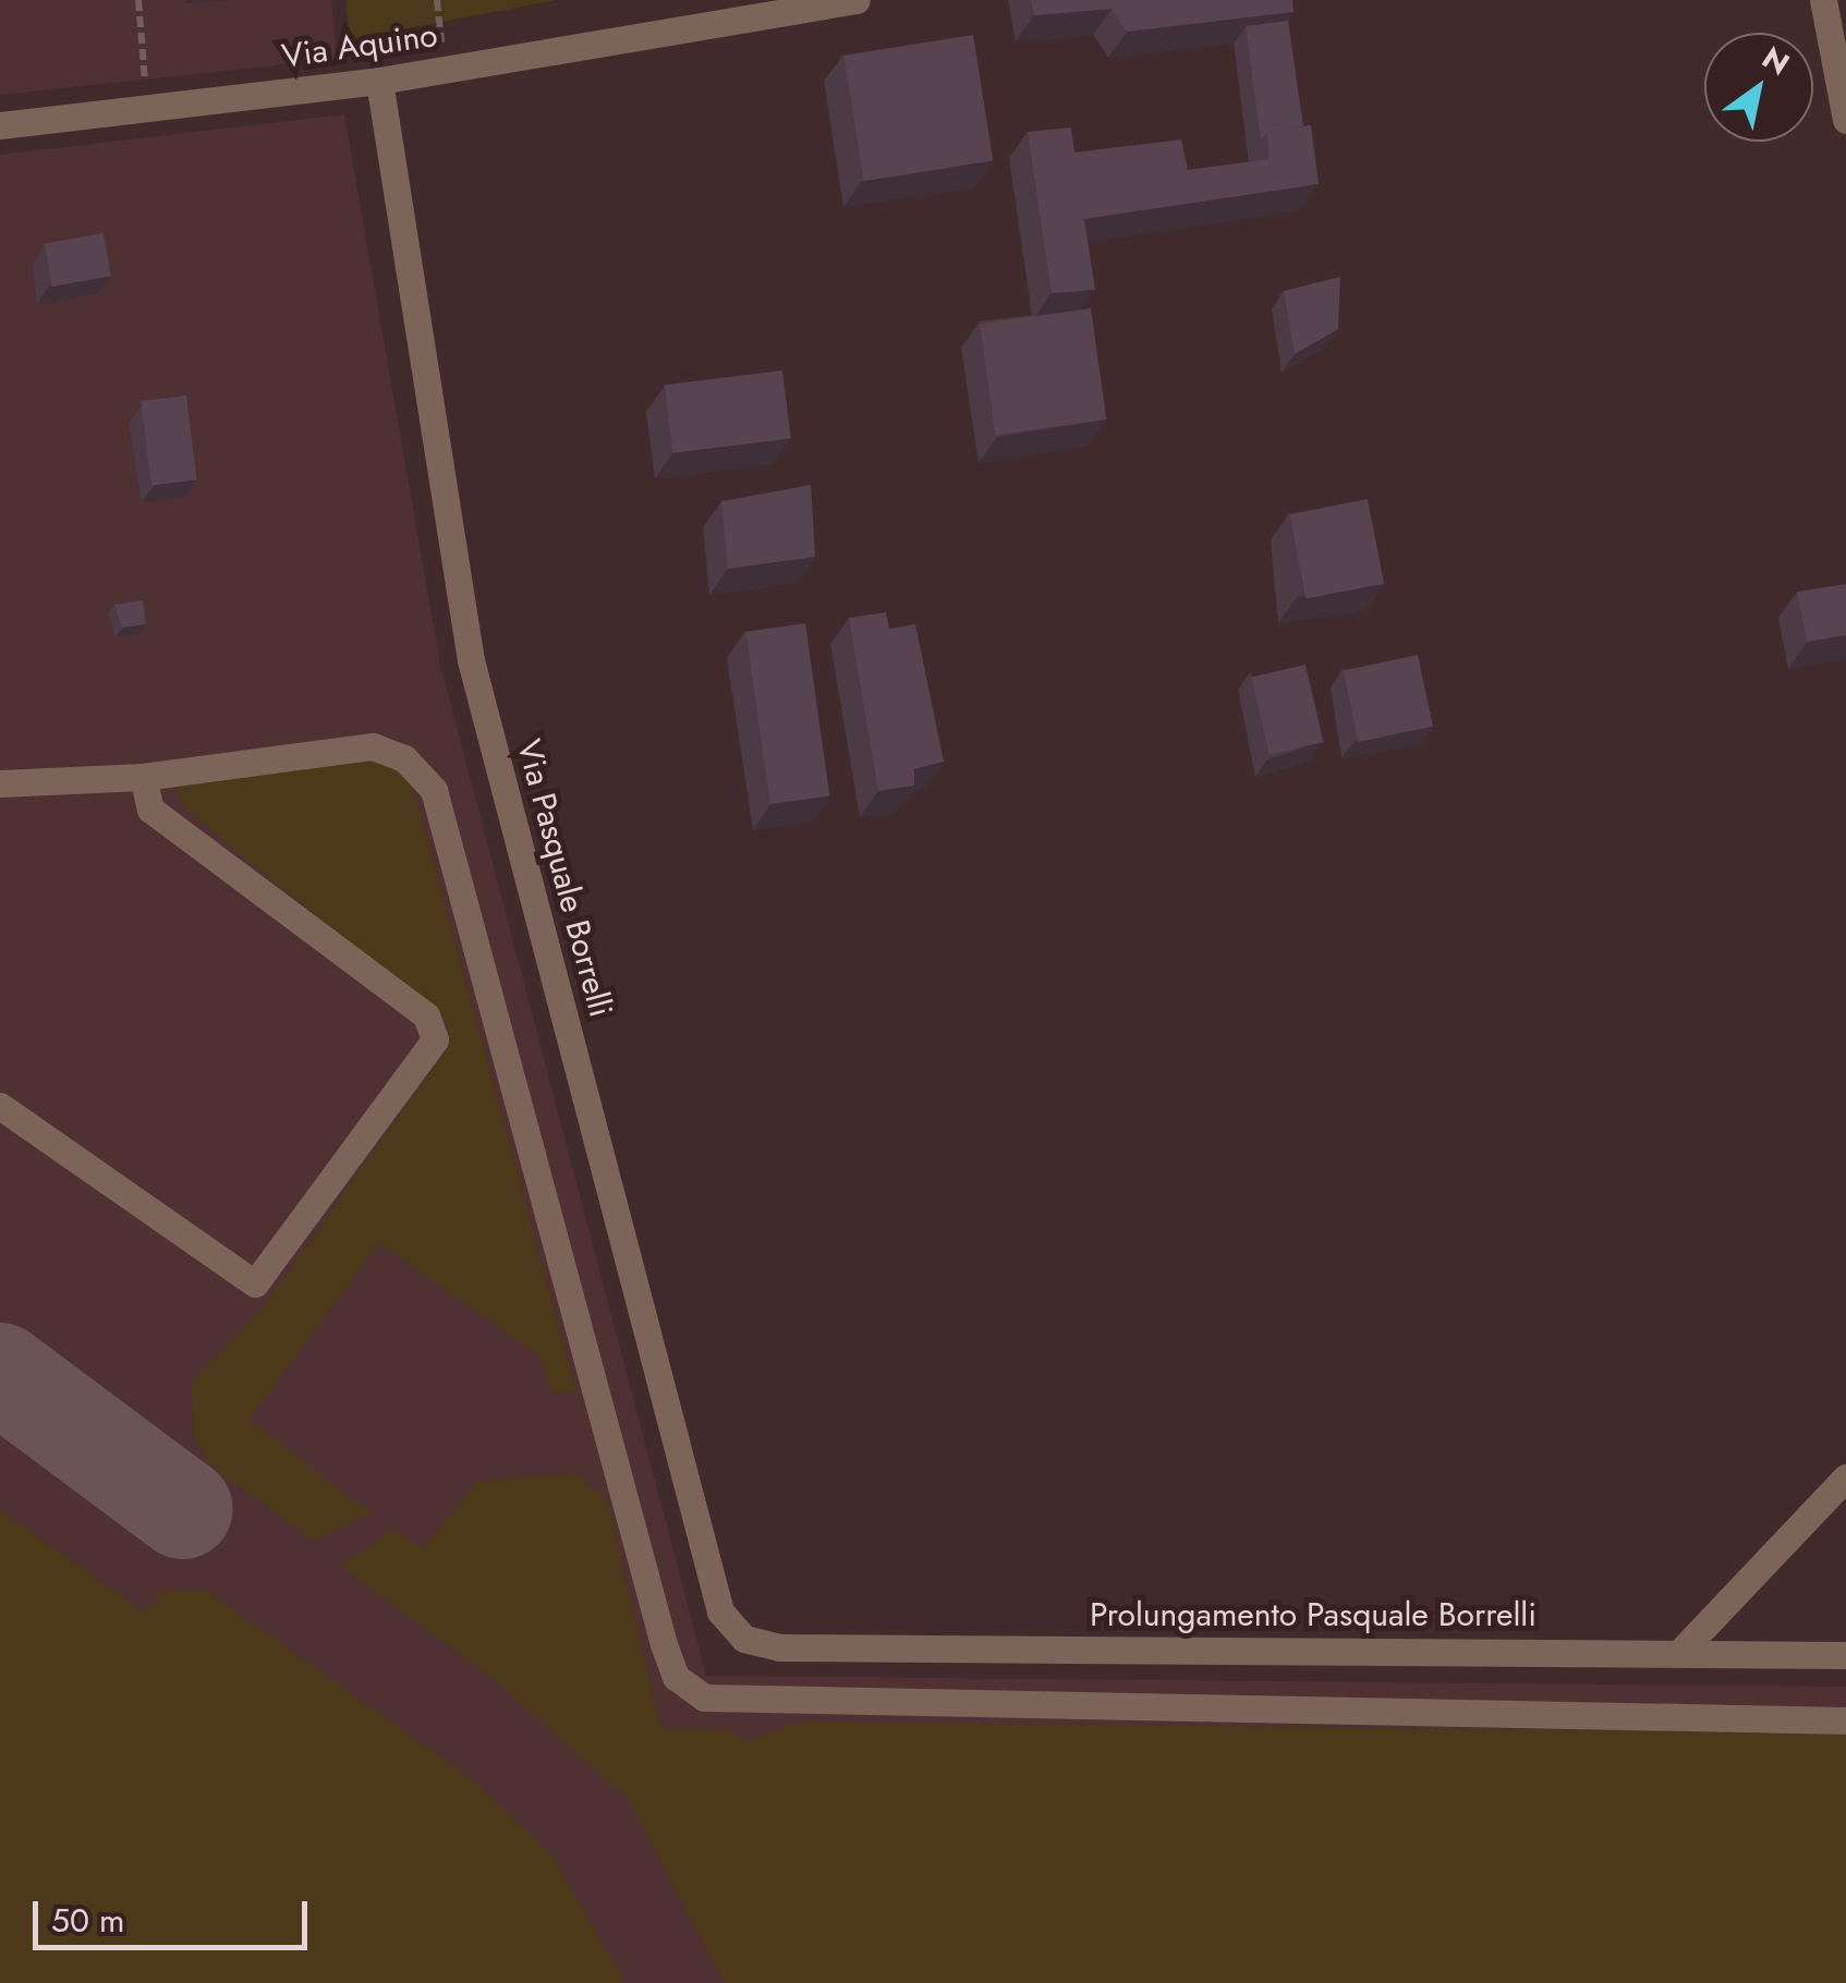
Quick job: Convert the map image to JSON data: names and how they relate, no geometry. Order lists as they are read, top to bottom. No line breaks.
{"streets":{"street":["Via Aquino","Via Pasquale Borrelli","Prolungamento Pasquale Borrelli"]},"crossings":[["Via Aquino","Via Pasquale Borrelli"],["Via Pasquale Borrelli","Prolungamento Pasquale Borrelli"]],"scale_bar":"50 m","north":"top right"}
